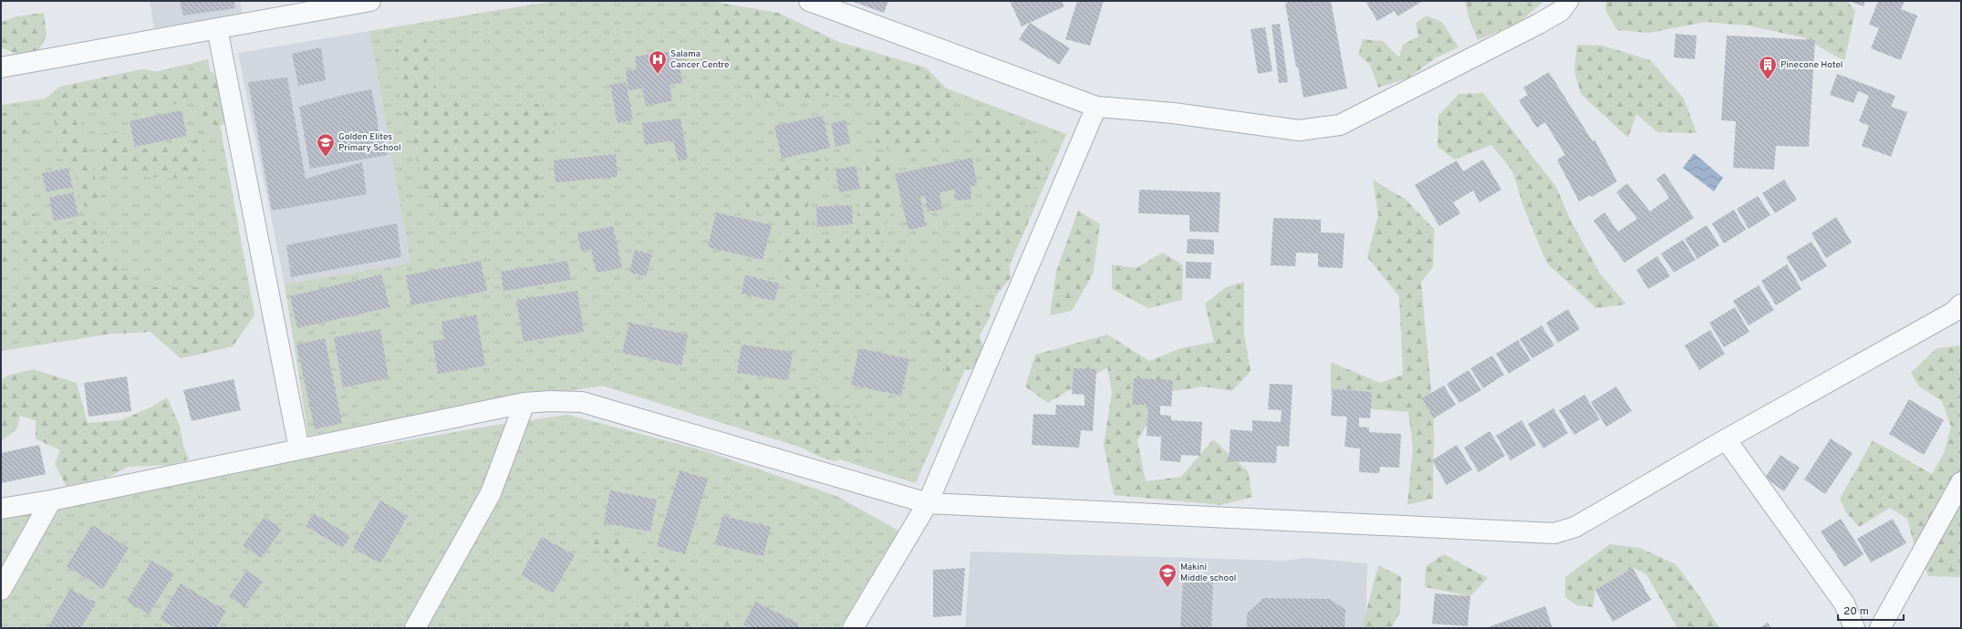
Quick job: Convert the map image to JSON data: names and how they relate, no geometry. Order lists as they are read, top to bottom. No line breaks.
{"places":{"hospital":["Salama Cancer Centre"],"building":["Pinecone Hotel"],"school or university":["Golden Elites Primary School","Makini Middle school"]},"scale_bar":"20 m"}
